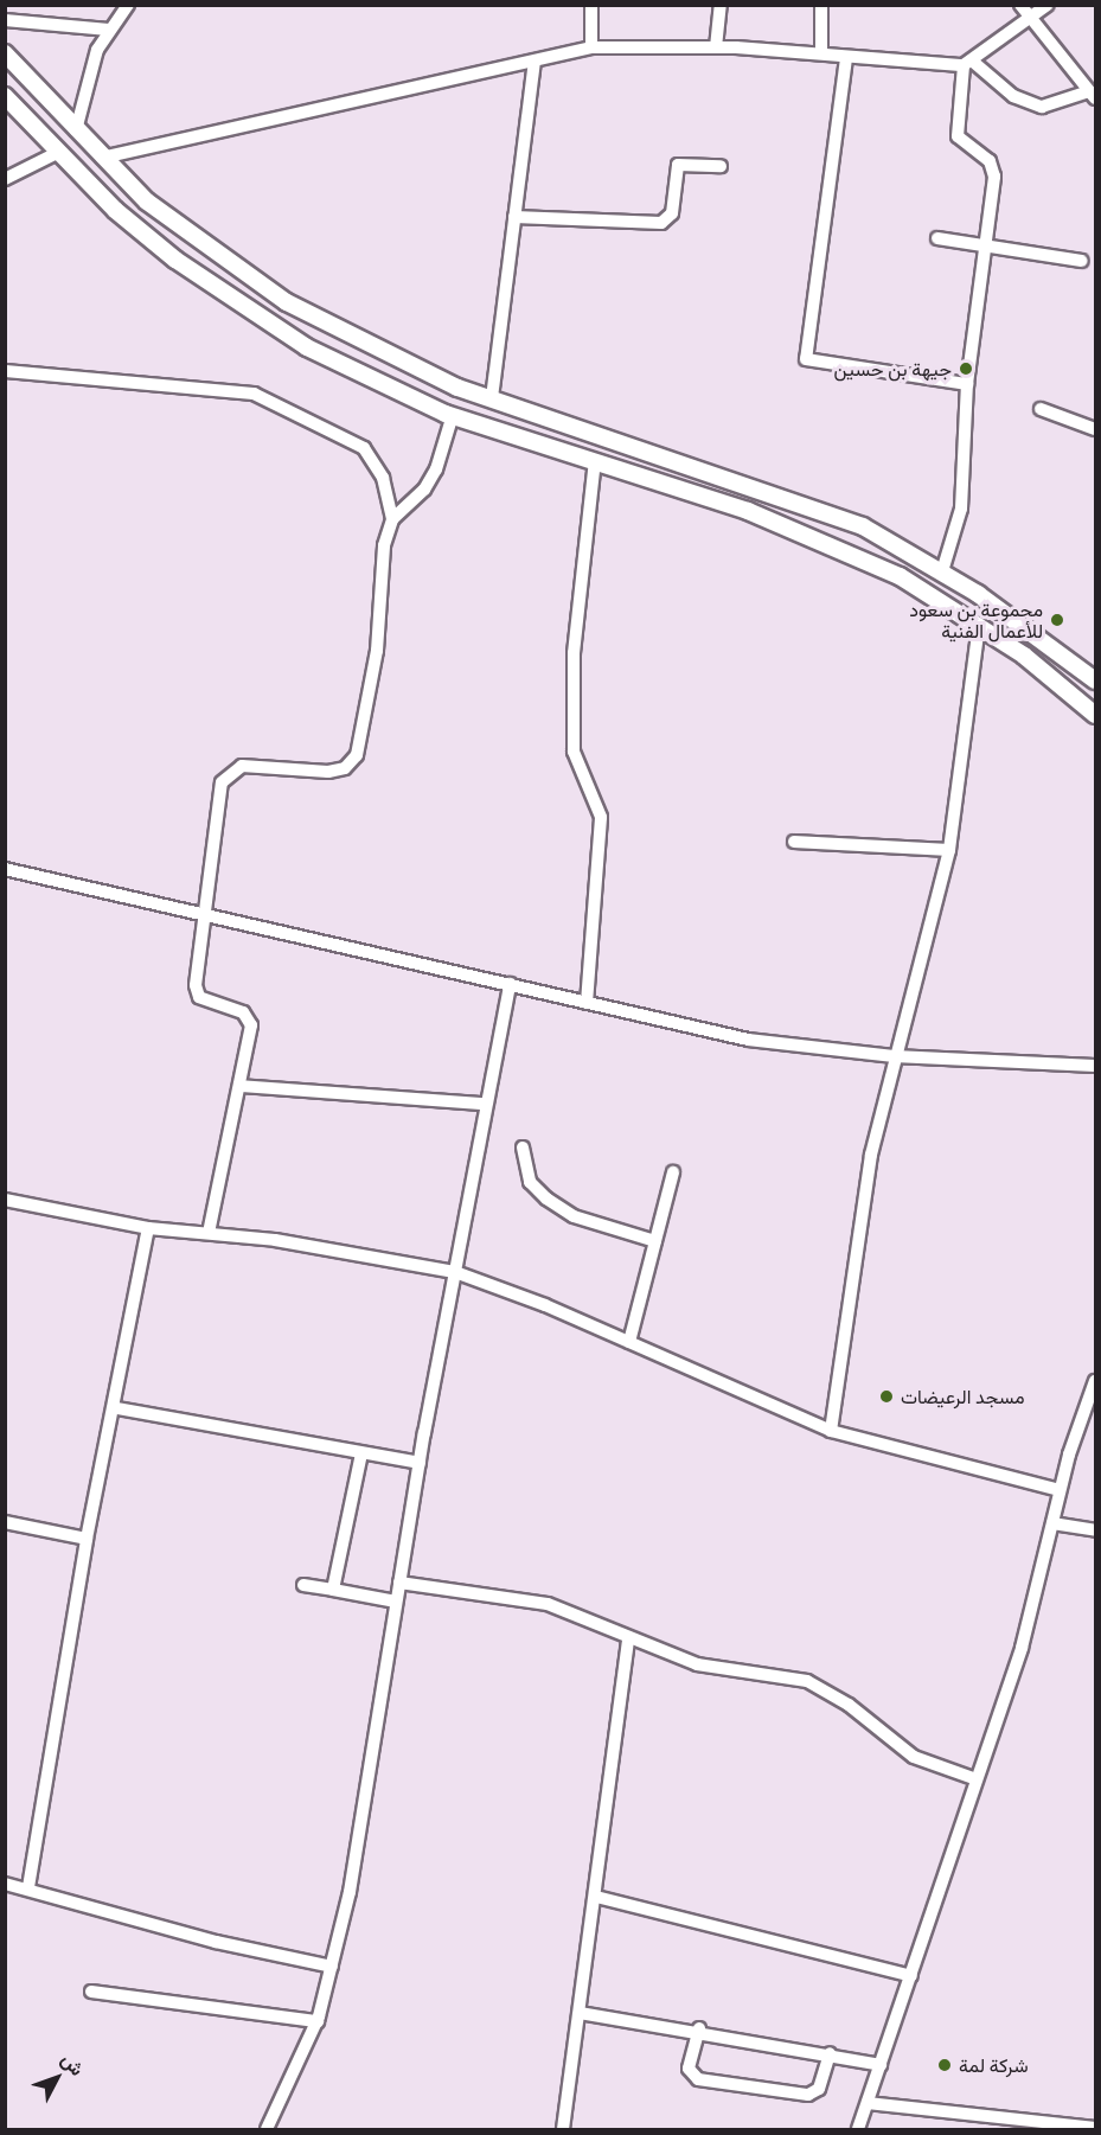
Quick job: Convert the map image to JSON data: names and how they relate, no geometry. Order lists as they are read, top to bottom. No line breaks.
{"places":["جيهة بن حسين","مجموعة بن سعود للأعمال الفنية","مسجد الرعيضات","شركة لمة"],"north":"top right"}
